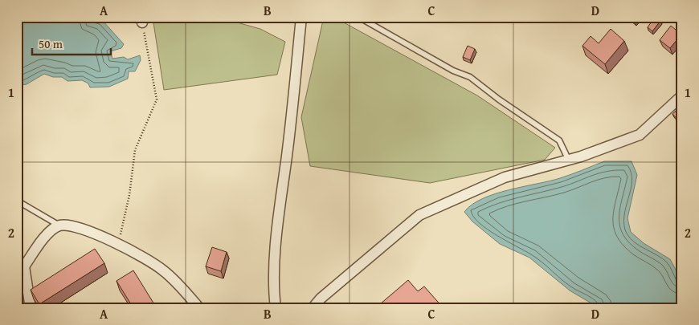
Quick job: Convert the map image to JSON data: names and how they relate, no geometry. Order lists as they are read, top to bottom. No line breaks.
{"scale_bar":"50 m","grid":{"columns":["A","B","C","D"],"rows":["1","2"]}}
